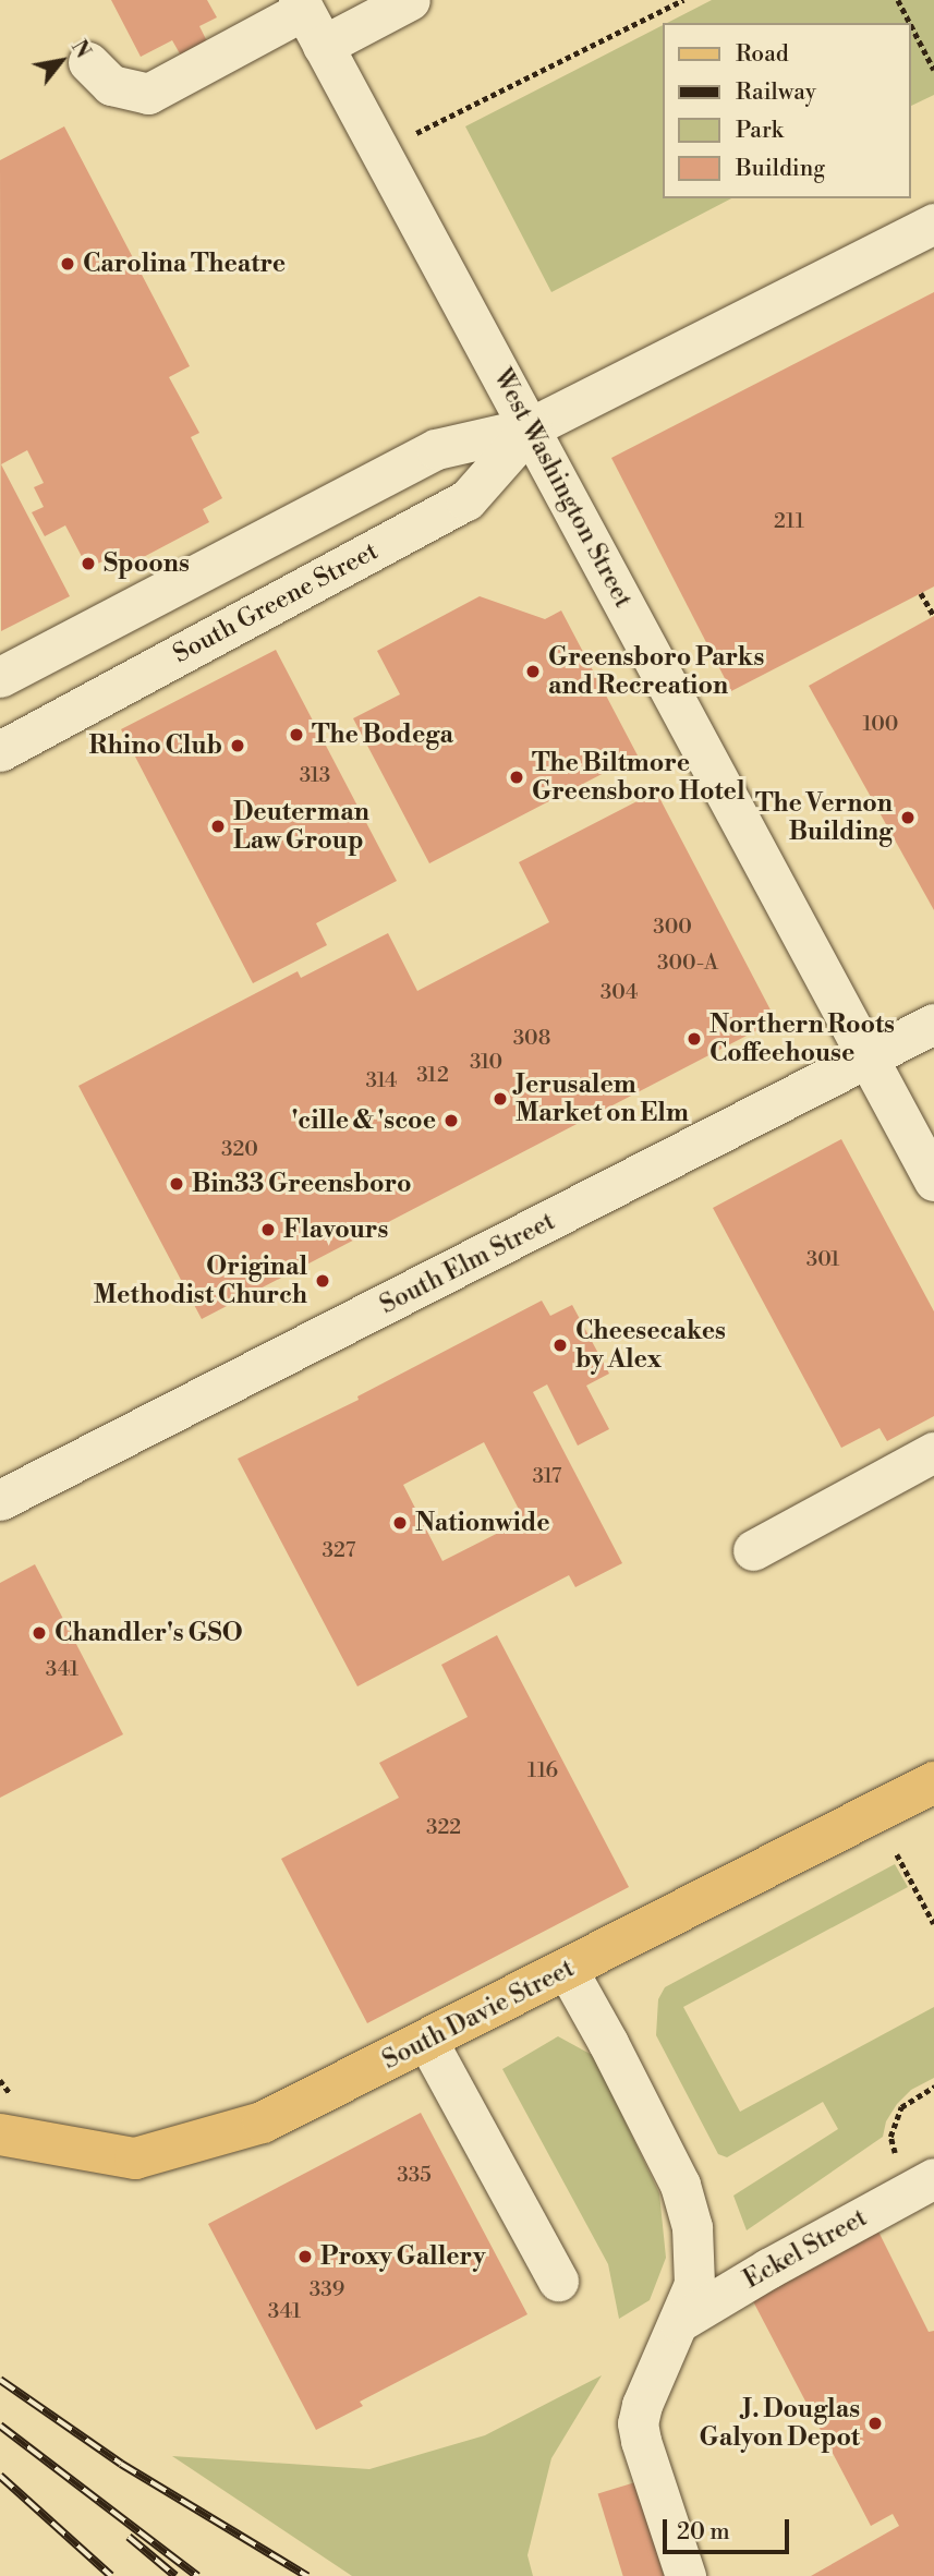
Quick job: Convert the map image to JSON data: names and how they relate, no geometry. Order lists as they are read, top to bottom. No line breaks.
{"streets":{"main road":["South Davie Street"],"street":["West Washington Street","South Greene Street","South Elm Street","Eckel Street"]},"crossings":[["West Washington Street","South Greene Street"],["West Washington Street","South Elm Street"]],"places":["Carolina Theatre","Spoons","Greensboro Parks and Recreation","The Bodega","Rhino Club","The Biltmore Greensboro Hotel","The Vernon Building","Deuterman Law Group","Northern Roots Coffeehouse","Jerusalem Market on Elm","'cille & 'scoe","Bin33 Greensboro","Flavours","Original Methodist Church","Cheesecakes by Alex","Nationwide","Chandler's GSO","Proxy Gallery","J. Douglas Galyon Depot"],"house_numbers":["211","100","313","300","300-A","304","308","310","312","314","320","301","317","327","341","116","322","335","339","341"],"legend":["Road","Railway","Park","Building"],"scale_bar":"20 m","north":"top right"}
